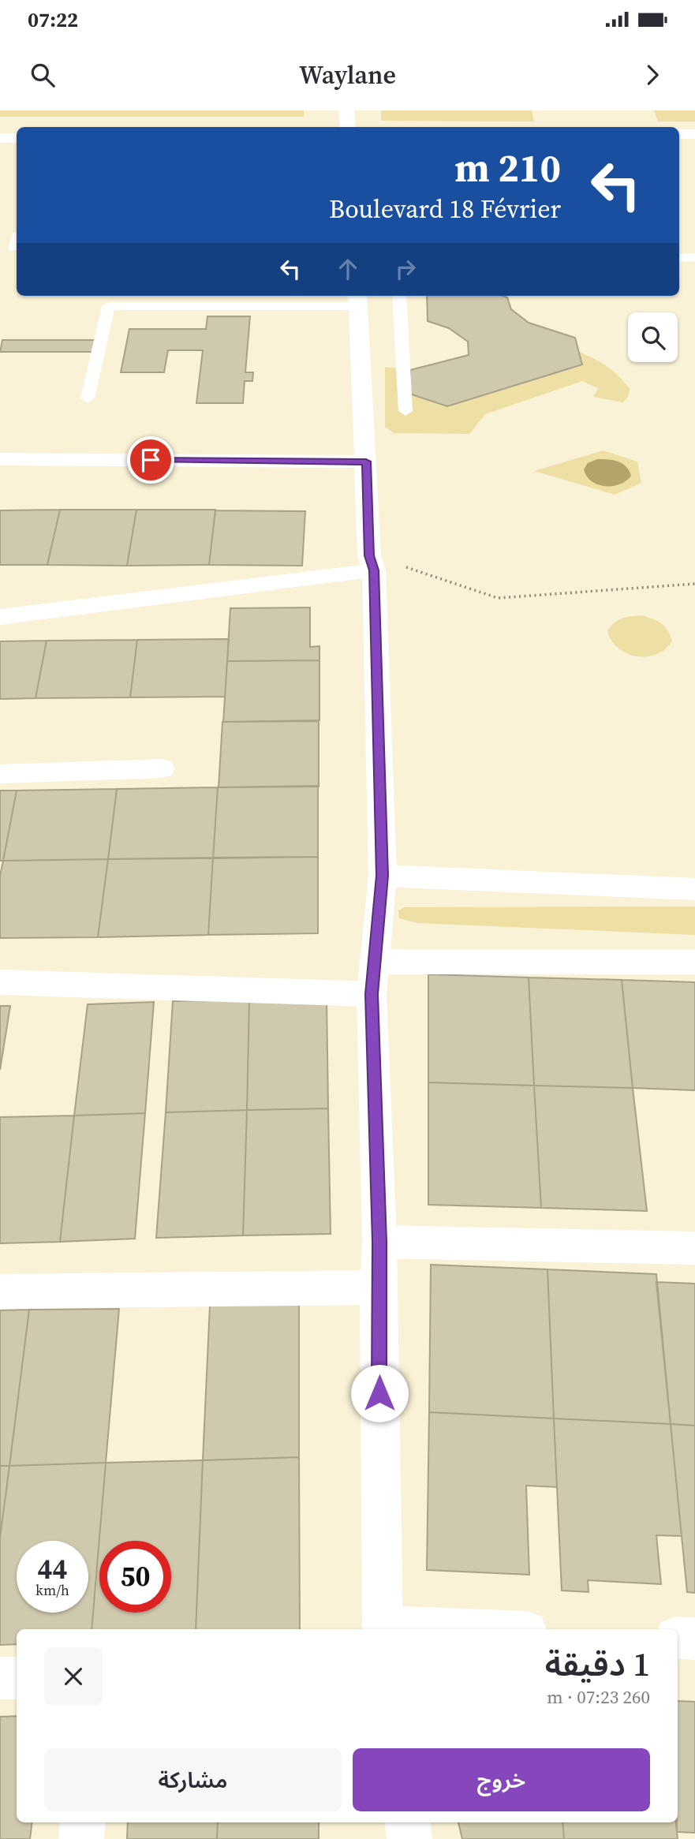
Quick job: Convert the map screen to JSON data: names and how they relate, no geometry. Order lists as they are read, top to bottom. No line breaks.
{"page":{"status":"07:22","header":"Waylane","turn":["210 m","Boulevard 18 Février"],"speed":"44 km/h","limit":"50","heading":["1 دقيقة","260 m · 07:23"],"buttons":["خروج","مشاركة"]}}
